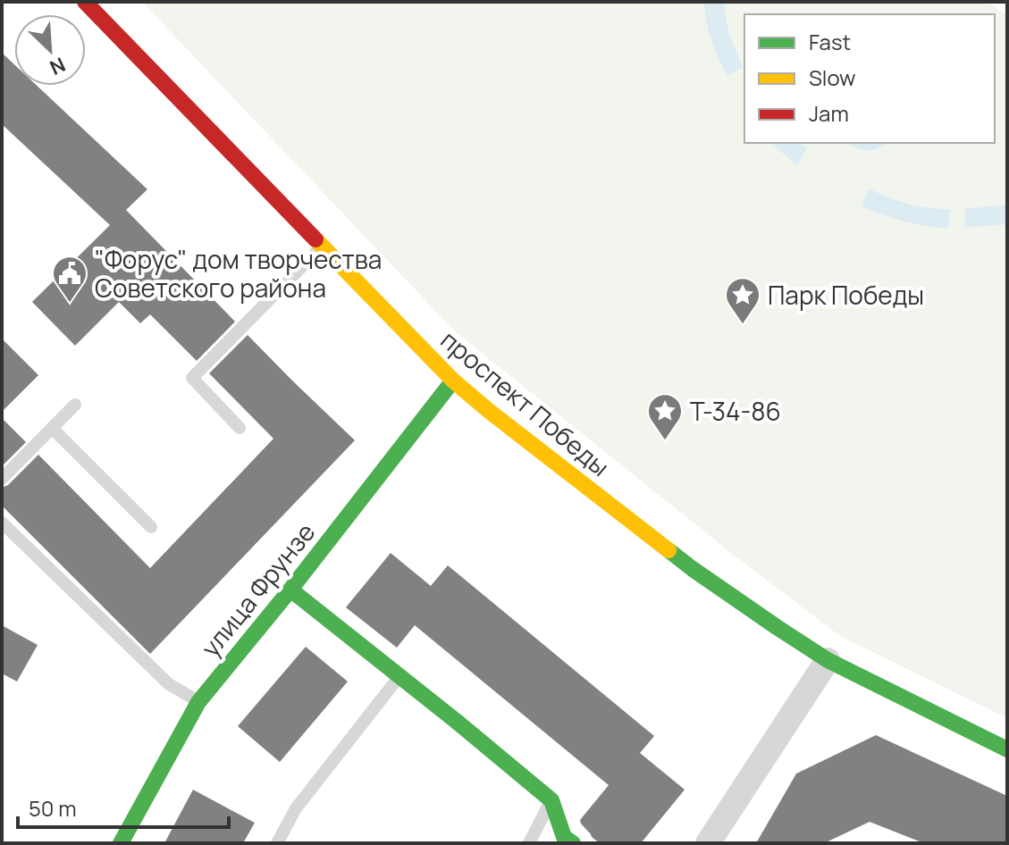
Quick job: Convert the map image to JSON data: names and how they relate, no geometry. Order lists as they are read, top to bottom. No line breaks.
{"streets":{"street":["проспект Победы","улица Фрунзе"]},"crossings":[["проспект Победы","улица Фрунзе"]],"places":{"public building":["\"Форус\" дом творчества Советского района"],"place":["Парк Победы","T-34-86"]},"legend":["Fast","Slow","Jam"],"scale_bar":"50 m","north":"bottom right"}
